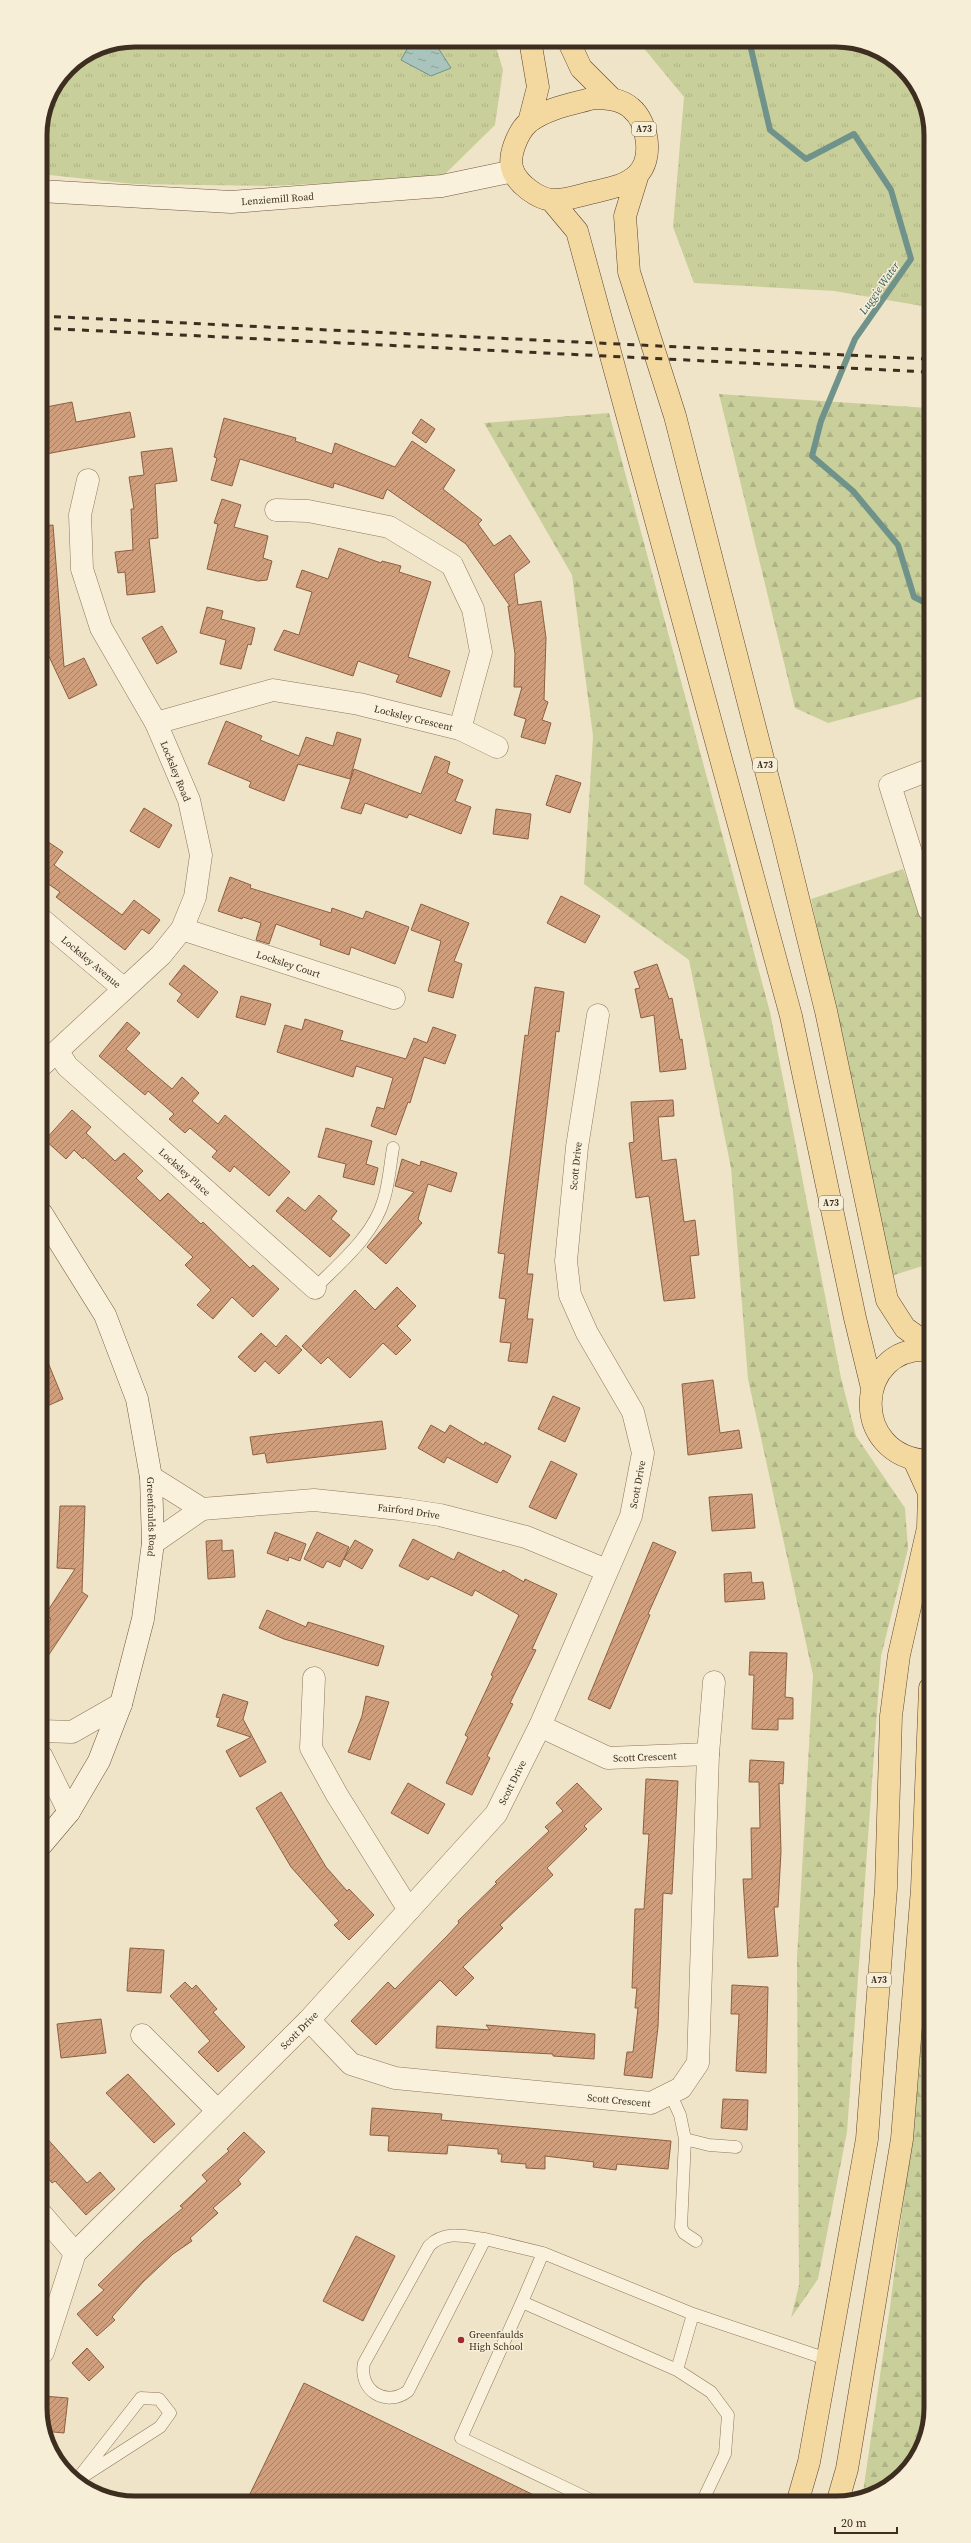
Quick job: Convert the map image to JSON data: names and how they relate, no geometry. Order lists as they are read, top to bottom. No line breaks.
{"streets":{"main road":["A73"],"street":["Lenziemill Road","Locksley Crescent","Locksley Road","Locksley Avenue","Locksley Court","Scott Drive","Locksley Place","Fairford Drive","Greenfaulds Road","Scott Crescent"]},"crossings":[["A73","Lenziemill Road"],["Locksley Crescent","Locksley Road"],["Locksley Road","Locksley Avenue"],["Locksley Road","Locksley Court"],["Locksley Road","Locksley Place"],["Scott Drive","Fairford Drive"],["Scott Drive","Scott Crescent"]],"water":["Luggie Water"],"places":["Greenfaulds High School"],"scale_bar":"20 m"}
